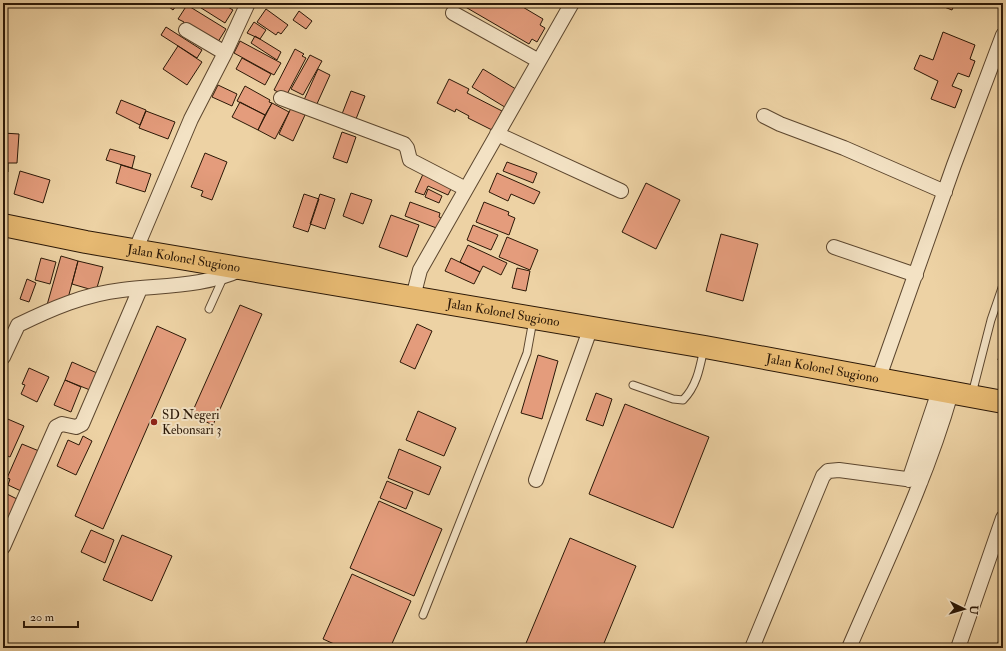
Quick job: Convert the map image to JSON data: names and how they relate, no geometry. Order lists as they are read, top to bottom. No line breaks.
{"streets":{"main road":["Jalan Kolonel Sugiono"]},"places":["SD Negeri Kebonsari 3"],"scale_bar":"20 m","north":"right"}
